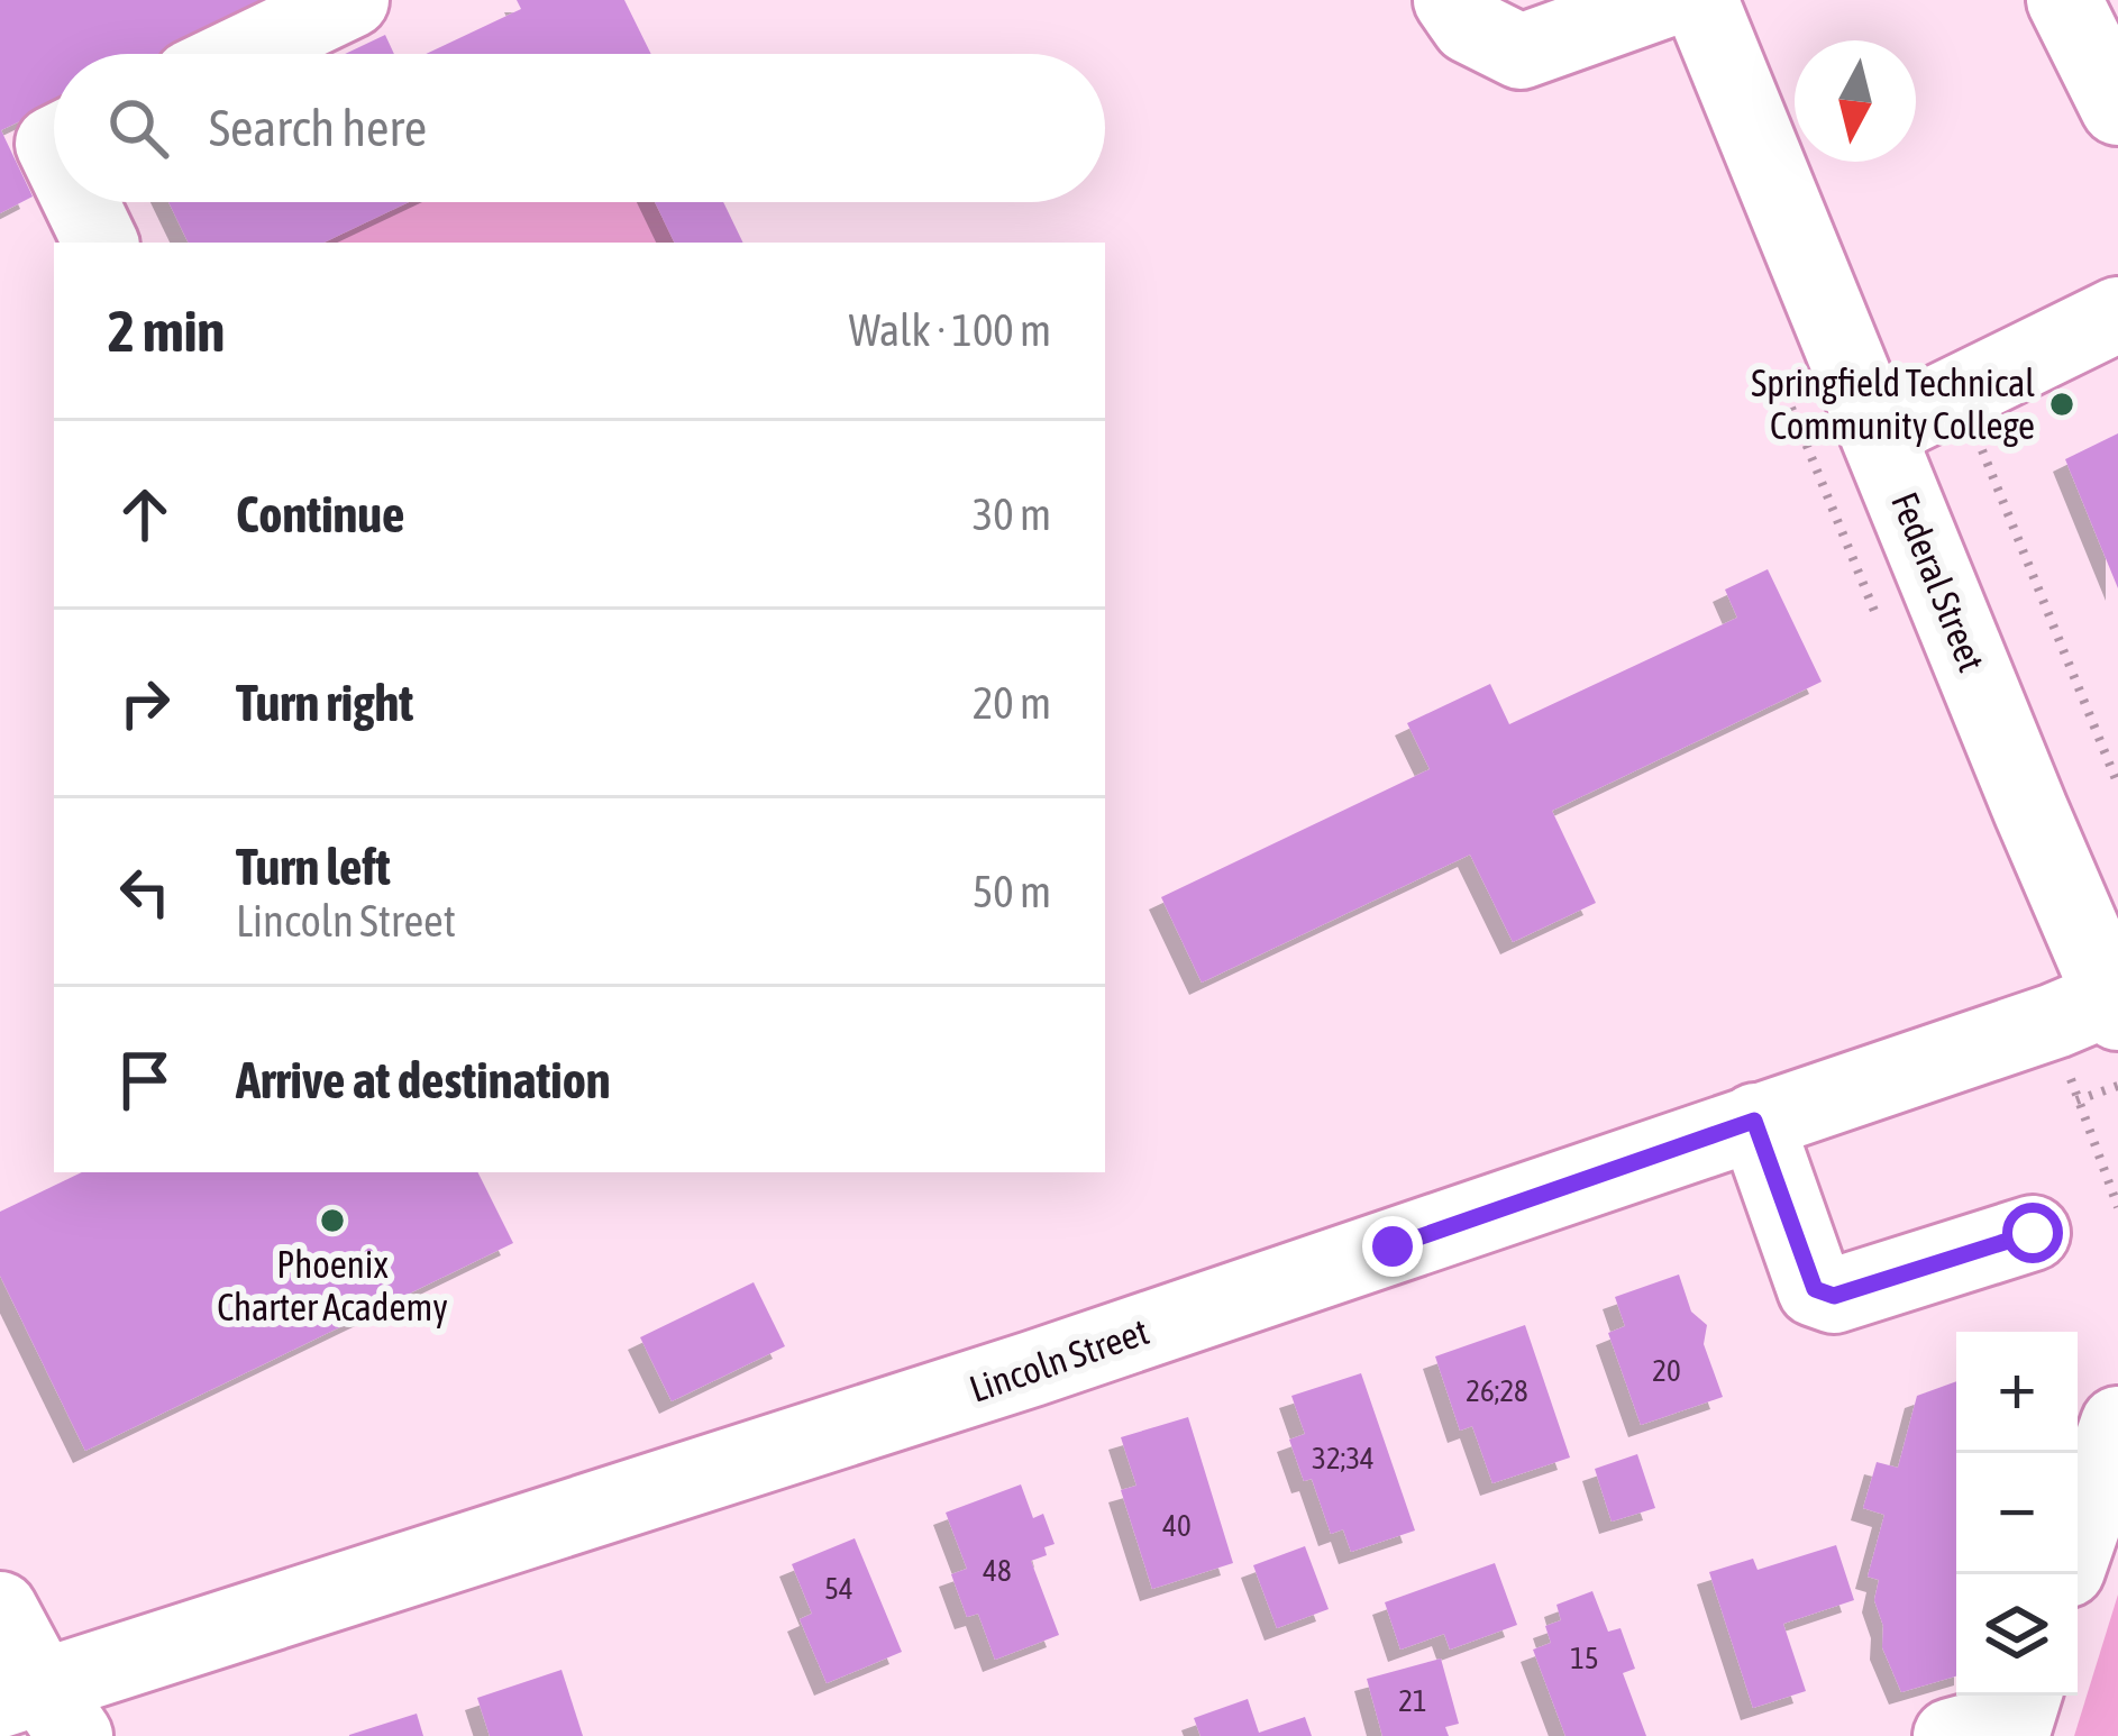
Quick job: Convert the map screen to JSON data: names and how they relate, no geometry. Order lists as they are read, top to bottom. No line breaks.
{"streets":{"street":["Federal Street","Lincoln Street"]},"crossings":[["Federal Street","Lincoln Street"]],"places":["Springfield Technical Community College","Phoenix Charter Academy"],"house_numbers":["20","26;28","32;34","40","48","54","15","21"],"north":"bottom","page":{"search":"Search here","heading":["2 min","Walk · 100 m"],"list":[["Continue","30 m"],["Turn right","20 m"],["Turn left","Lincoln Street","50 m"],"Arrive at destination"],"map_buttons":["+","−"]}}
